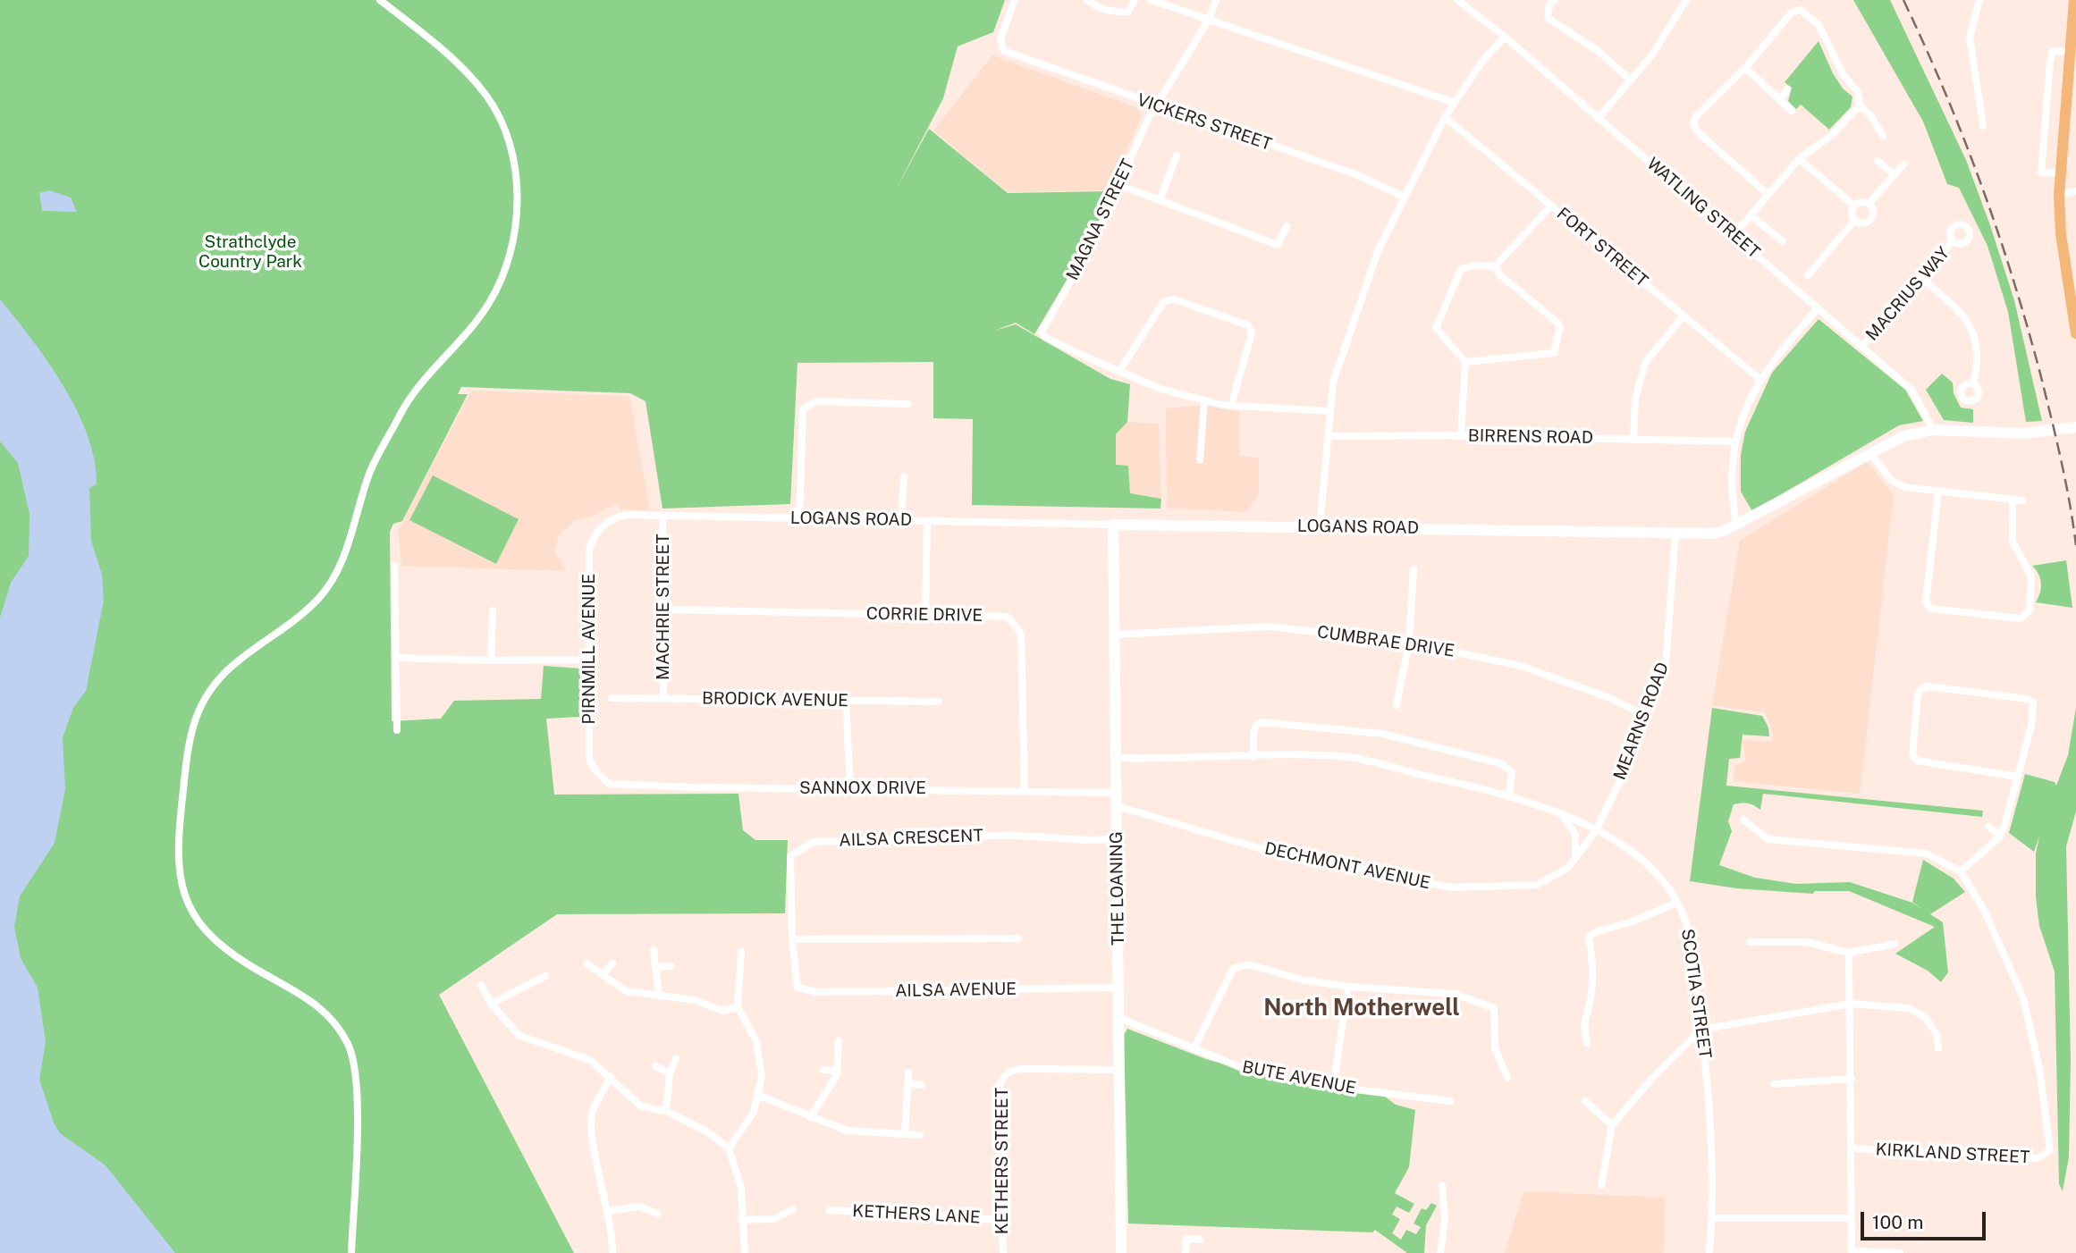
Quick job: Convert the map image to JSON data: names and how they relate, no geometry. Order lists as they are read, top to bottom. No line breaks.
{"streets":{"street":["VICKERS STREET","WATLING STREET","MAGNA STREET","FORT STREET","MACRIUS WAY","BIRRENS ROAD","LOGANS ROAD","MACHRIE STREET","CORRIE DRIVE","CUMBRAE DRIVE","PIRNMILL AVENUE","BRODICK AVENUE","MEARNS ROAD","SANNOX DRIVE","AILSA CRESCENT","DECHMONT AVENUE","THE LOANING","AILSA AVENUE","SCOTIA STREET","BUTE AVENUE","KIRKLAND STREET","KETHERS STREET","KETHERS LANE"]},"crossings":[["VICKERS STREET","MAGNA STREET"],["WATLING STREET","MACRIUS WAY"],["WATLING STREET","LOGANS ROAD"],["LOGANS ROAD","MACHRIE STREET"],["LOGANS ROAD","PIRNMILL AVENUE"],["LOGANS ROAD","MEARNS ROAD"],["LOGANS ROAD","THE LOANING"],["MACHRIE STREET","CORRIE DRIVE"],["MACHRIE STREET","BRODICK AVENUE"],["CORRIE DRIVE","SANNOX DRIVE"],["CUMBRAE DRIVE","MEARNS ROAD"],["CUMBRAE DRIVE","THE LOANING"],["PIRNMILL AVENUE","SANNOX DRIVE"],["MEARNS ROAD","DECHMONT AVENUE"],["MEARNS ROAD","SCOTIA STREET"],["SANNOX DRIVE","THE LOANING"],["AILSA CRESCENT","THE LOANING"],["AILSA CRESCENT","AILSA AVENUE"],["DECHMONT AVENUE","THE LOANING"],["DECHMONT AVENUE","SCOTIA STREET"],["THE LOANING","AILSA AVENUE"],["THE LOANING","SCOTIA STREET"],["THE LOANING","BUTE AVENUE"],["THE LOANING","KETHERS STREET"],["KETHERS STREET","KETHERS LANE"]],"districts":["North Motherwell"],"parks":["Strathclyde Country Park"],"scale_bar":"100 m"}
